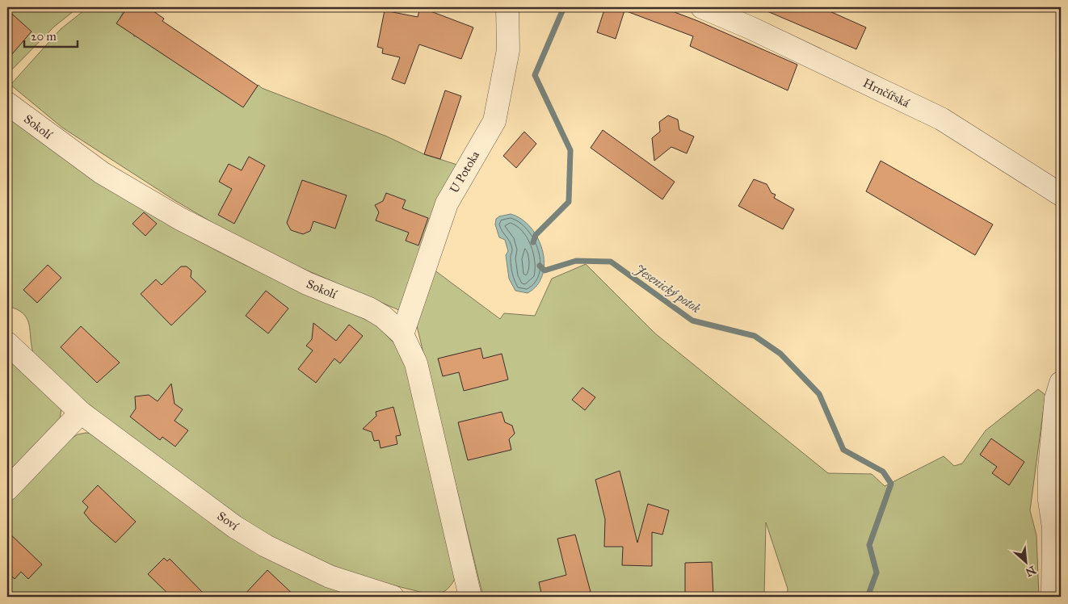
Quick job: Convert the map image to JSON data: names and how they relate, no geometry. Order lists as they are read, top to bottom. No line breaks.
{"streets":{"street":["Hrnčířská","Sokolí","U Potoka","Soví"]},"crossings":[["Sokolí","U Potoka"]],"water":["Jesenický potok"],"scale_bar":"20 m","north":"bottom right"}
